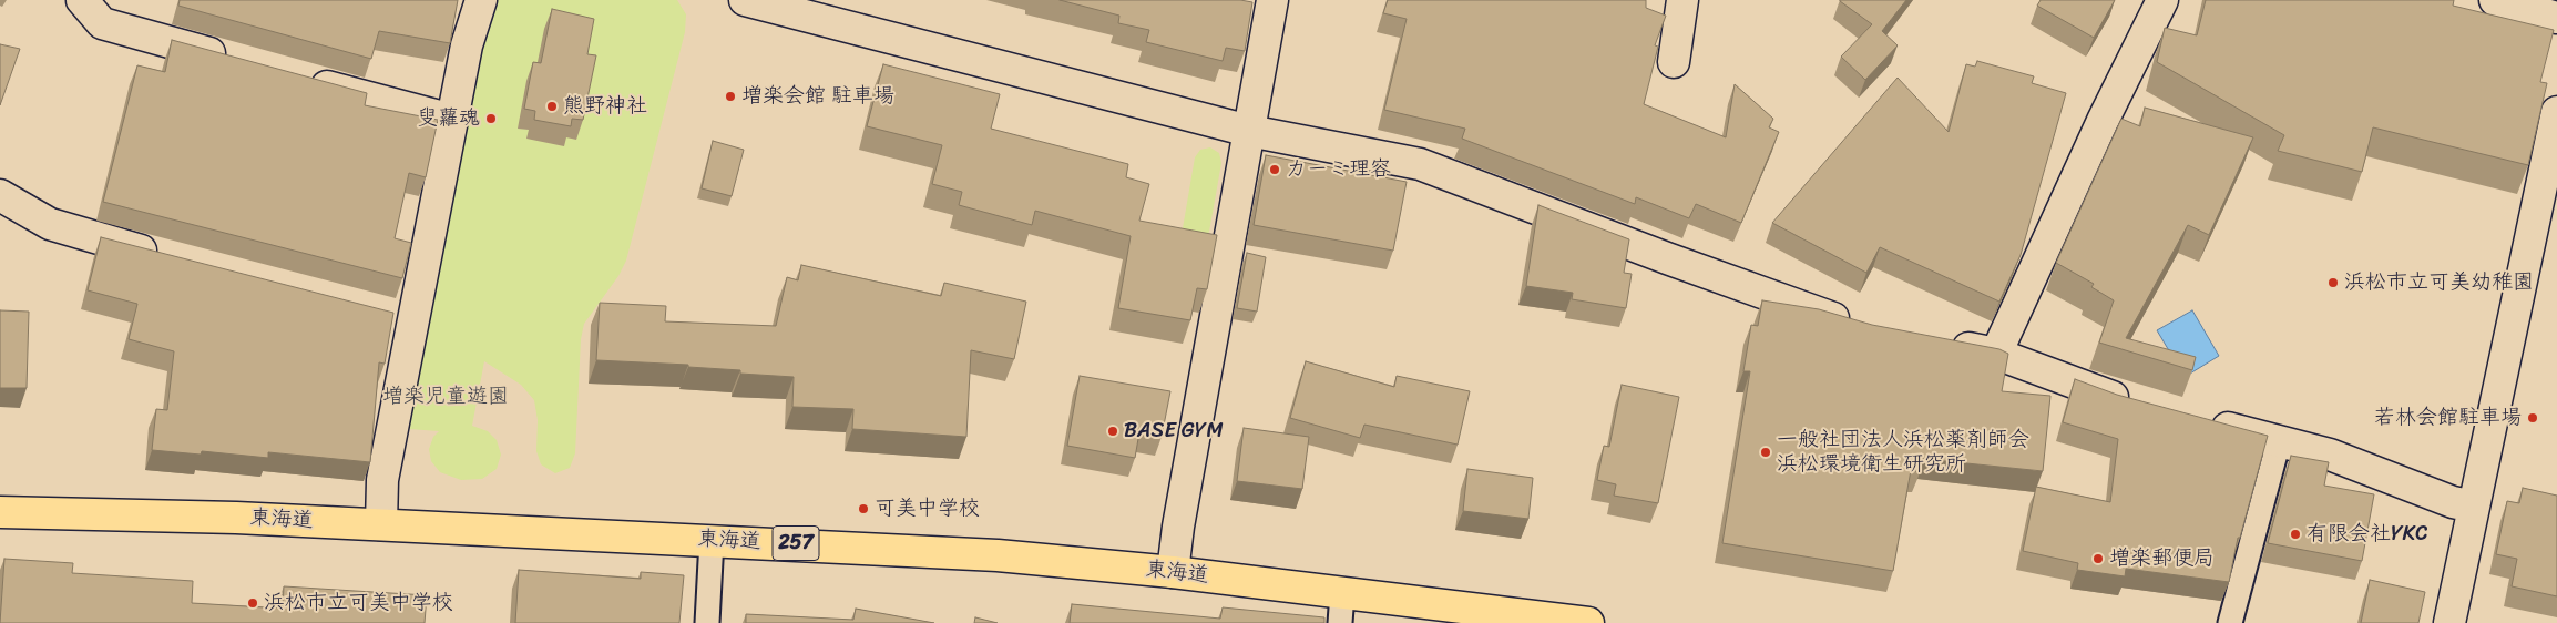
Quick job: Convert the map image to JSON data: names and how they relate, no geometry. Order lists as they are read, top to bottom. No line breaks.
{"streets":{"highway":["東海道","257"]},"parks":["増楽児童遊園"],"places":["増楽会館 駐車場","熊野神社","叟蘿魂","カーミ理容","浜松市立可美幼稚園","若林会館駐車場","BASE GYM","一般社団法人浜松薬剤師会 浜松環境衛生研究所","可美中学校","有限会社YKC","増楽郵便局","浜松市立可美中学校"]}
